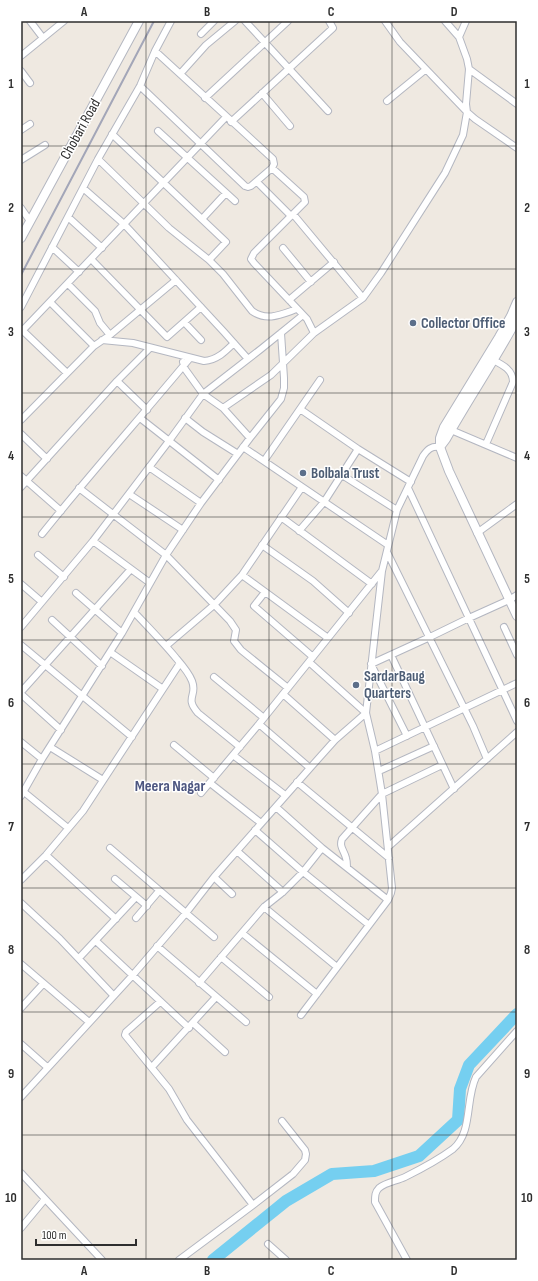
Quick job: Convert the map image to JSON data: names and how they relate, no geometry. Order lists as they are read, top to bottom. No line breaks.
{"streets":{"street":["Chobari Road"]},"districts":["Meera Nagar"],"places":["Collector Office","Bolbala Trust","SardarBaug Quarters"],"scale_bar":"100 m","grid":{"columns":["A","B","C","D"],"rows":["1","2","3","4","5","6","7","8","9","10"]}}
